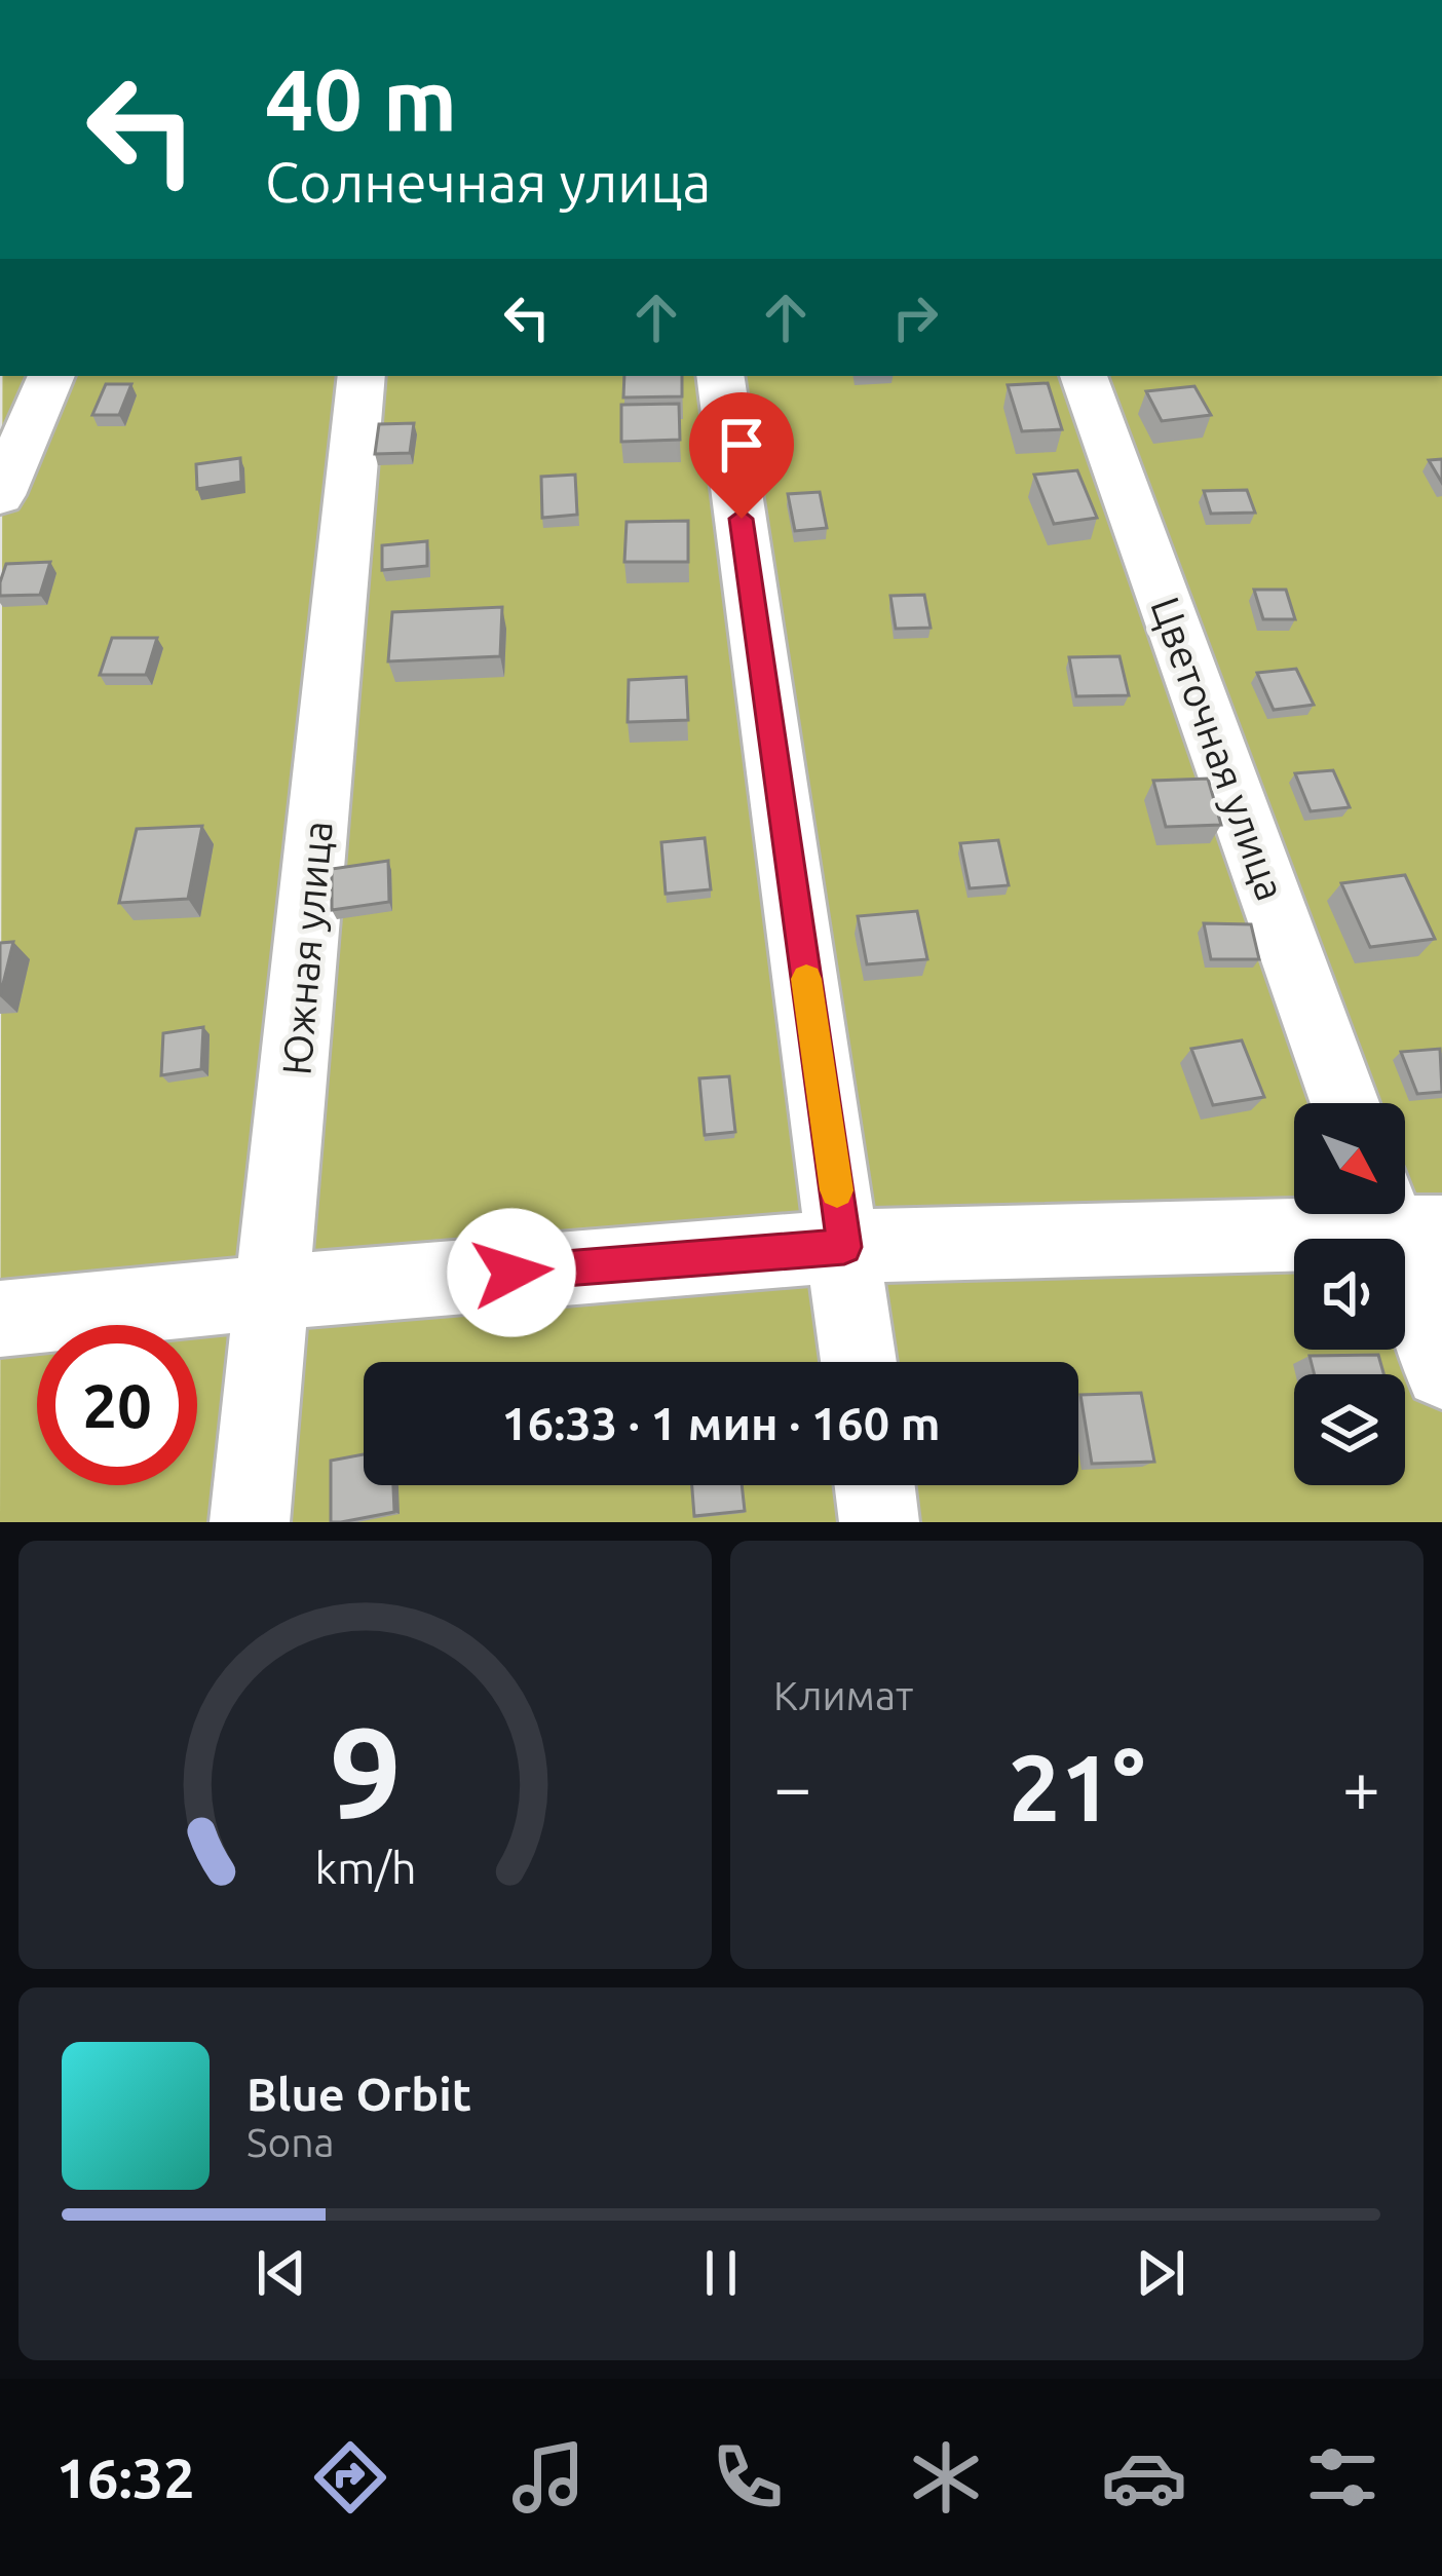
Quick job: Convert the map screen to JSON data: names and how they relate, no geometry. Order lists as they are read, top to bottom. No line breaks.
{"streets":{"lane":["Цветочная улица","Южная улица"]},"north":"bottom right","page":{"turn":["40 m","Солнечная улица"],"limit":"20","trip":"16:33 · 1 мин · 160 m","tile":"Климат","heat":["−","21°","+"],"song":["Blue Orbit","Sona"],"tabs":"16:32","gauge":["9","km/h"]}}
